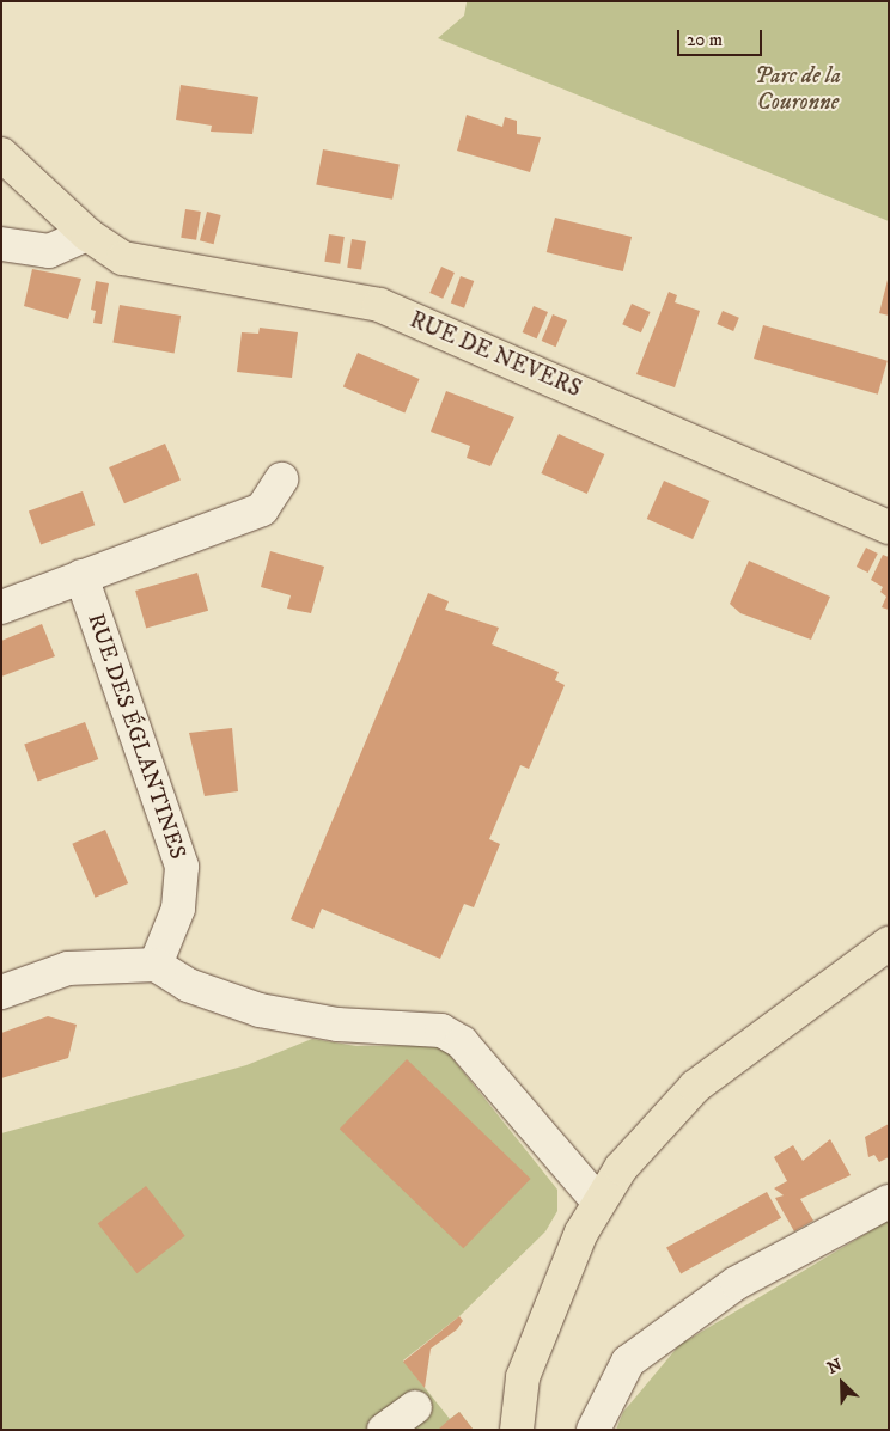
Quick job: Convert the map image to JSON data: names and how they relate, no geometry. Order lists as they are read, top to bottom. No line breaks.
{"streets":{"main road":["RUE DE NEVERS"],"street":["RUE DES ÉGLANTINES"]},"parks":["Parc de la Couronne"],"scale_bar":"20 m","north":"top left"}
